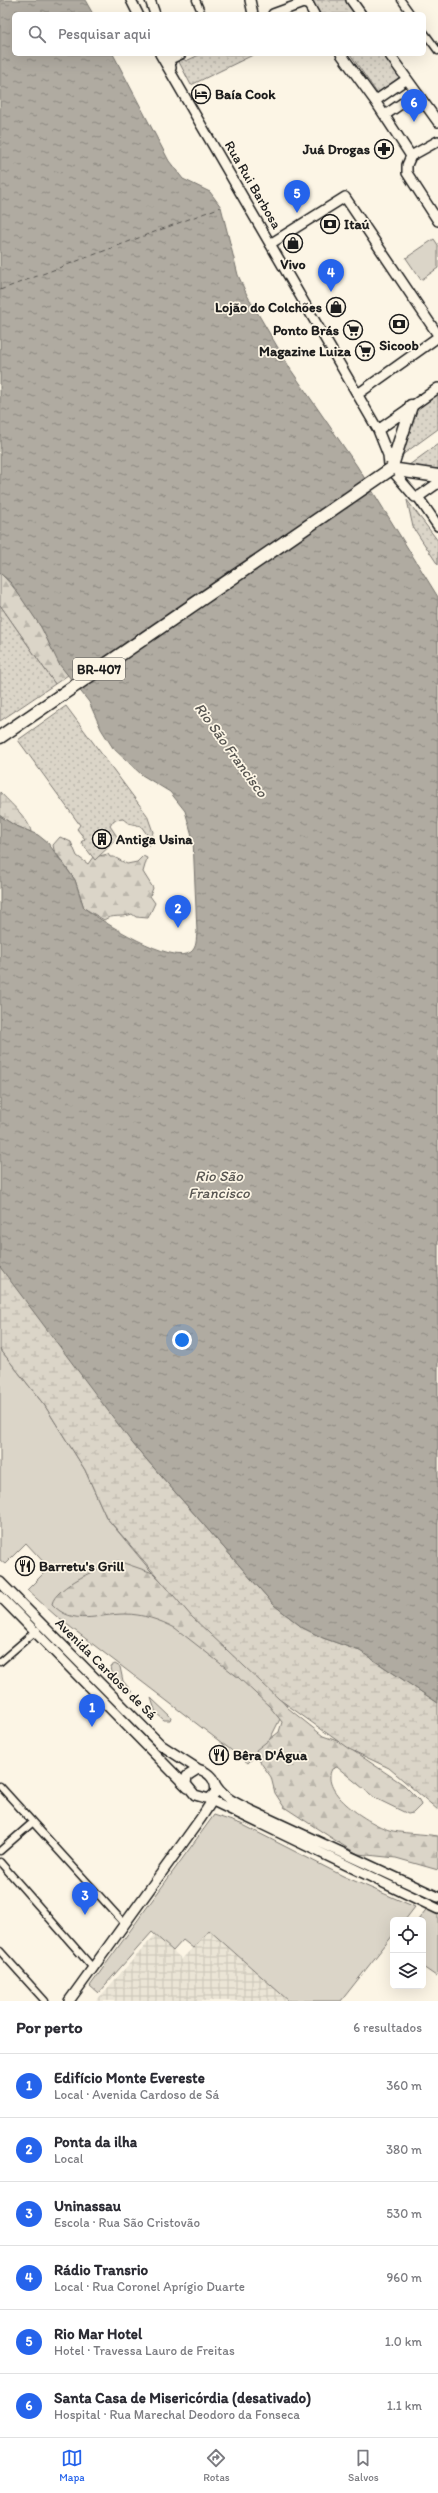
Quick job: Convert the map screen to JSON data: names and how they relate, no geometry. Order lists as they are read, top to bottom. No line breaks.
{"streets":{"highway":["BR-407"],"main road":["Rua Rui Barbosa","Avenida Cardoso de Sá"]},"crossings":[["Rua Rui Barbosa","BR-407"]],"water":["Rio São Francisco"],"places":{"hotel":["Baía Cook"],"pharmacy":["Juá Drogas"],"bank":["Itaú","Sicoob"],"shop":["Vivo","Lojão do Colchões"],"supermarket":["Ponto Brás","Magazine Luiza"],"building":["Antiga Usina"],"restaurant":["Barretu's Grill","Bêra D'Água"]},"page":{"search":"Pesquisar aqui","pins":["6","5","4","2","1","3"],"heading":["Por perto","6 resultados"],"list":[{"mark":"1","name":"Edifício Monte Evereste","note":"Local · Avenida Cardoso de Sá","value":"360 m"},{"mark":"2","name":"Ponta da ilha","note":"Local","value":"380 m"},{"mark":"3","name":"Uninassau","note":"Escola · Rua São Cristovão","value":"530 m"},{"mark":"4","name":"Rádio Transrio","note":"Local · Rua Coronel Aprígio Duarte","value":"960 m"},{"mark":"5","name":"Rio Mar Hotel","note":"Hotel · Travessa Lauro de Freitas","value":"1.0 km"},{"mark":"6","name":"Santa Casa de Misericórdia (desativado)","note":"Hospital · Rua Marechal Deodoro da Fonseca","value":"1.1 km"}],"nav":["Mapa","Rotas","Salvos"]}}
